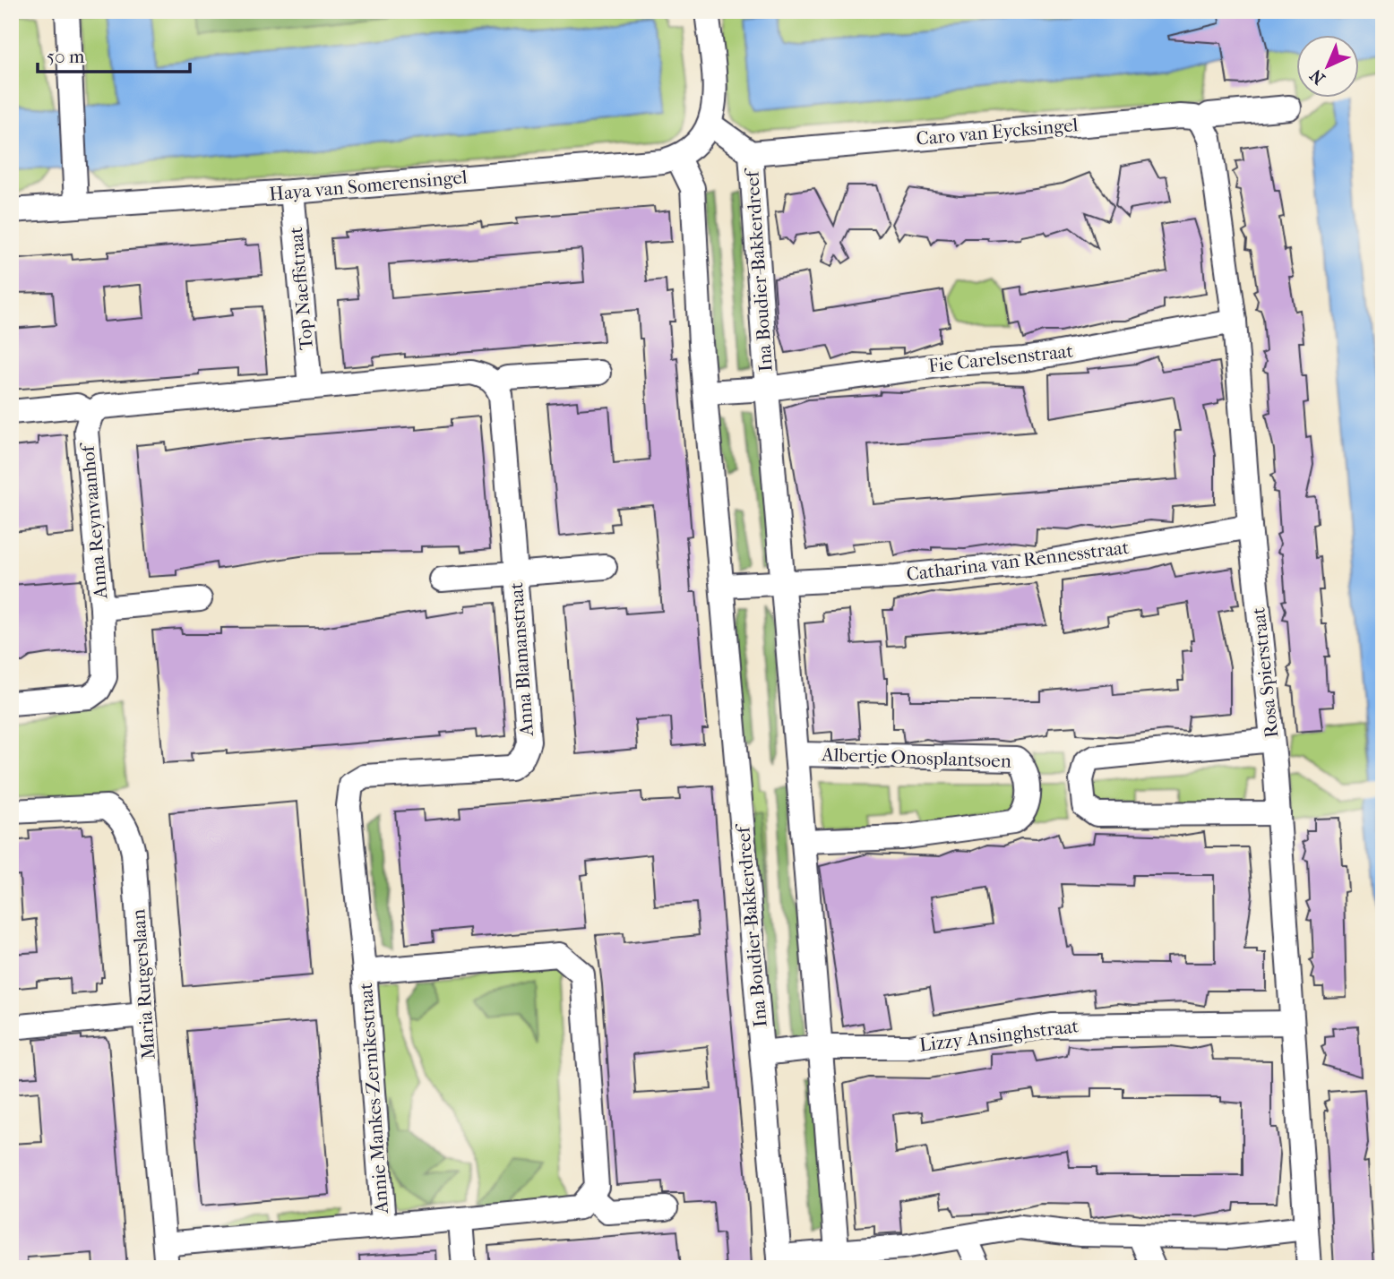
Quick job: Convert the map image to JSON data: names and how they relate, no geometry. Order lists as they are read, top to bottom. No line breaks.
{"streets":{"street":["Caro van Eycksingel","Haya van Somerensingel","Ina Boudier-Bakkerdreef","Top Naeffstraat","Fie Carelsenstraat","Anna Reynvaanhof","Catharina van Rennesstraat","Anna Blamanstraat","Rosa Spierstraat","Albertje Onosplantsoen","Maria Rutgerslaan","Lizzy Ansinghstraat","Annie Mankes-Zernikestraat"]},"crossings":[["Caro van Eycksingel","Ina Boudier-Bakkerdreef"],["Caro van Eycksingel","Rosa Spierstraat"],["Haya van Somerensingel","Ina Boudier-Bakkerdreef"],["Haya van Somerensingel","Top Naeffstraat"],["Ina Boudier-Bakkerdreef","Fie Carelsenstraat"],["Ina Boudier-Bakkerdreef","Catharina van Rennesstraat"],["Ina Boudier-Bakkerdreef","Albertje Onosplantsoen"],["Ina Boudier-Bakkerdreef","Lizzy Ansinghstraat"],["Fie Carelsenstraat","Rosa Spierstraat"],["Catharina van Rennesstraat","Rosa Spierstraat"],["Anna Blamanstraat","Annie Mankes-Zernikestraat"],["Rosa Spierstraat","Lizzy Ansinghstraat"],["Maria Rutgerslaan","Annie Mankes-Zernikestraat"]],"scale_bar":"50 m","north":"bottom left"}
